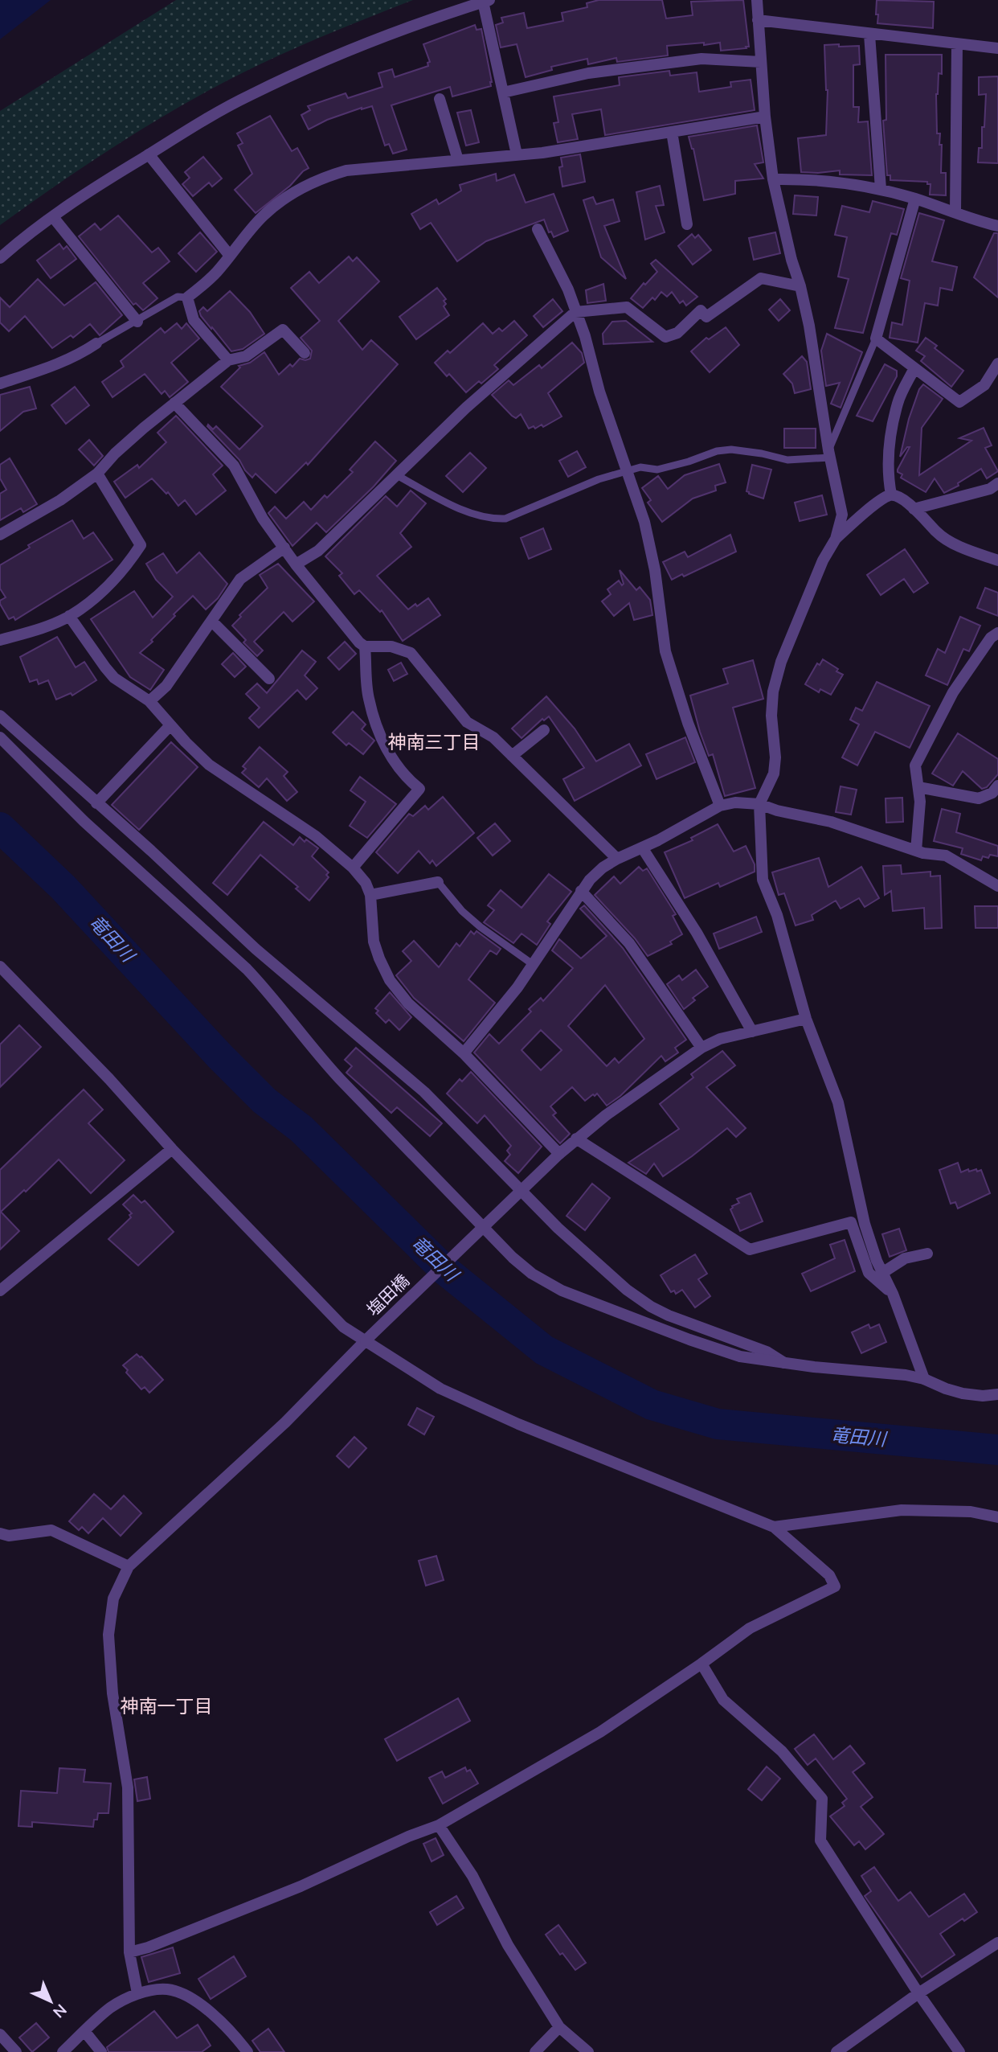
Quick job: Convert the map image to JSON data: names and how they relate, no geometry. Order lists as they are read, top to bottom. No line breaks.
{"streets":{"street":["塩田橋"]},"districts":["神南三丁目","神南一丁目"],"water":["竜田川"],"north":"bottom right"}
